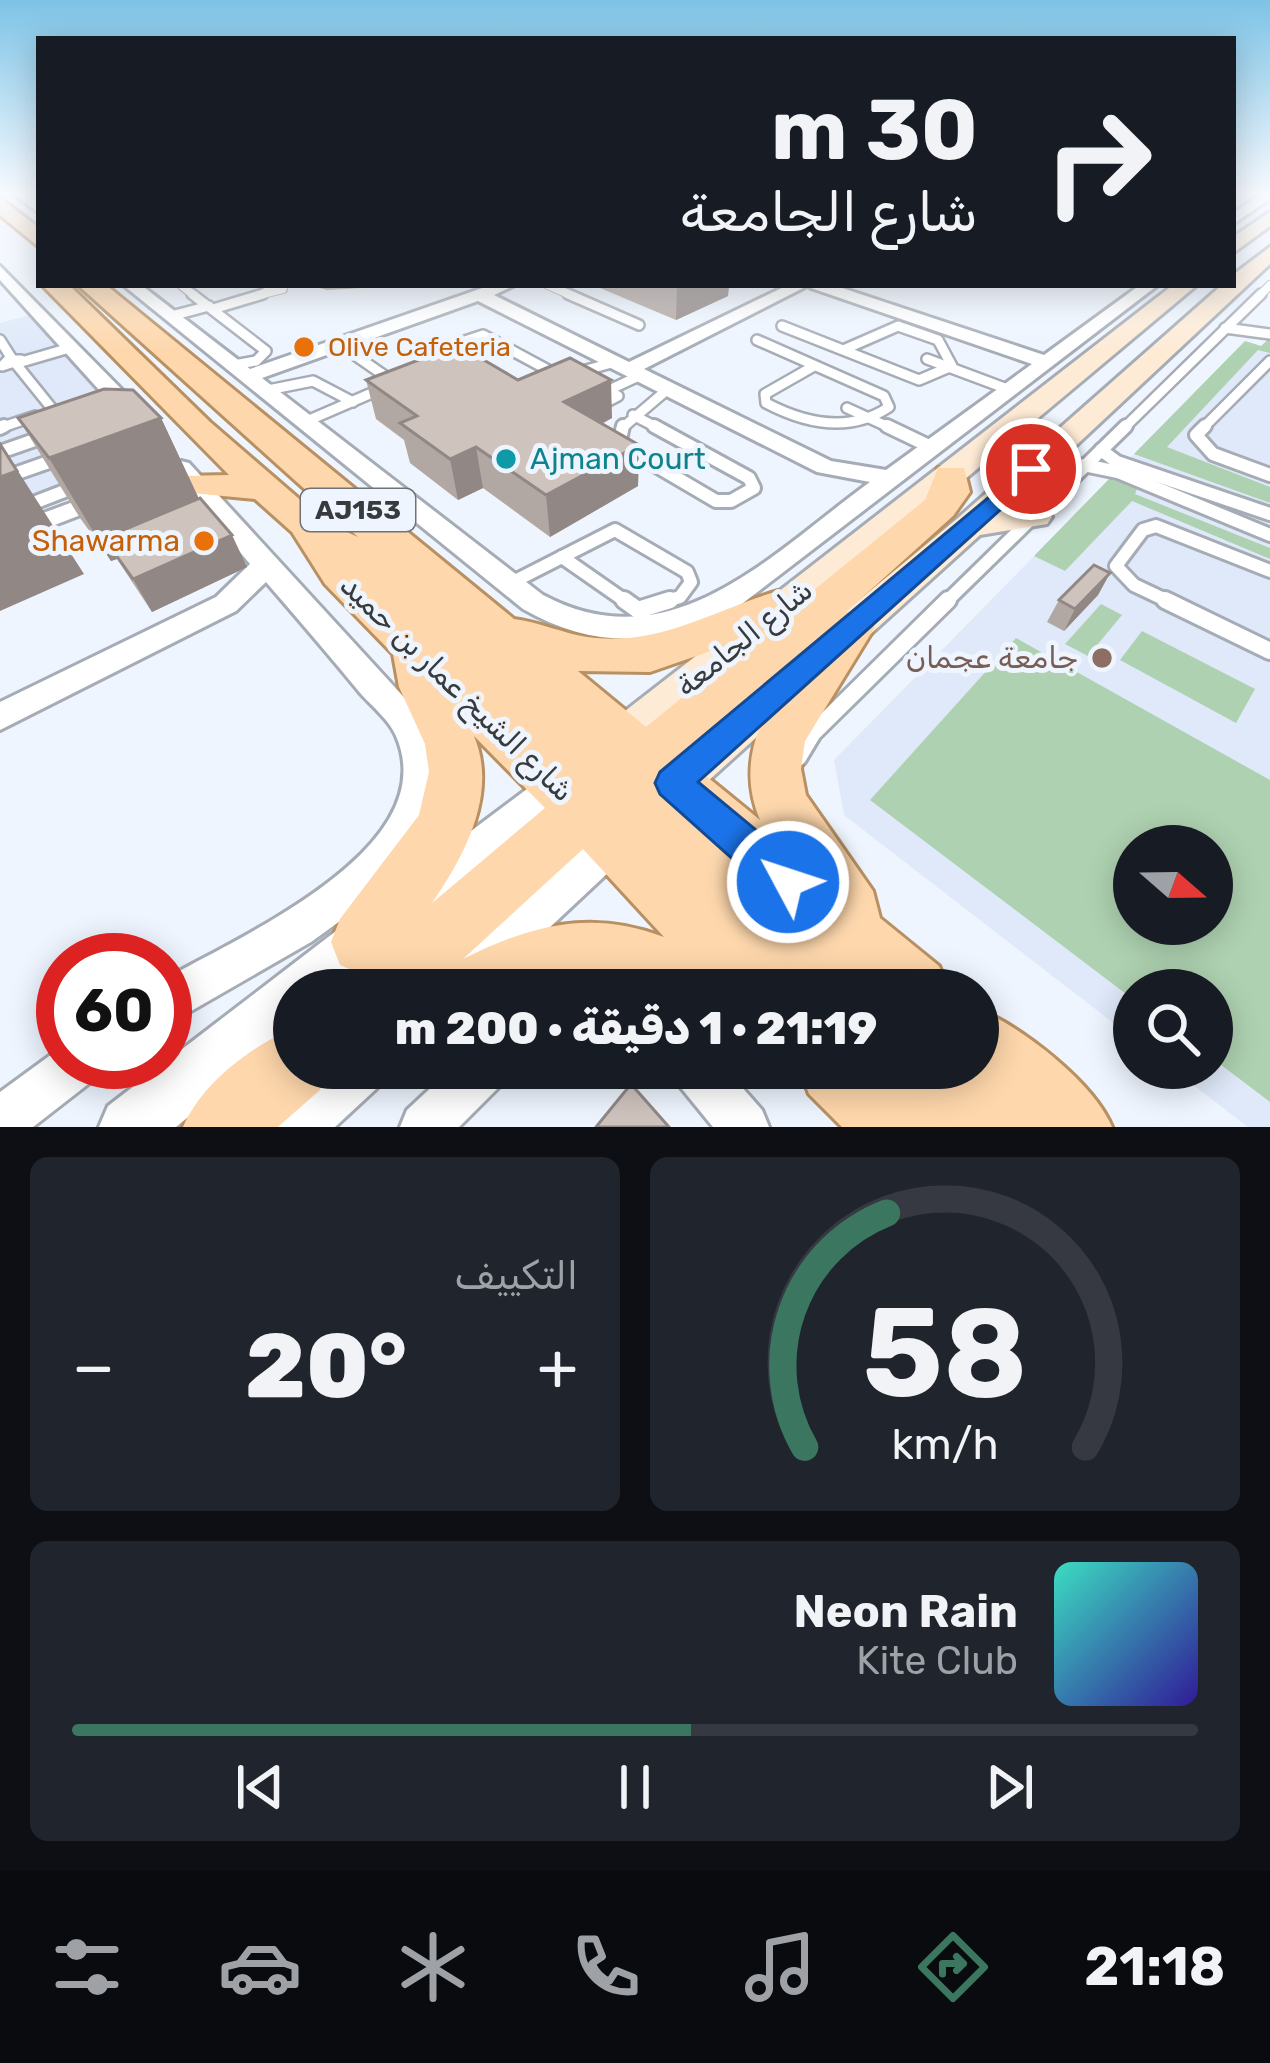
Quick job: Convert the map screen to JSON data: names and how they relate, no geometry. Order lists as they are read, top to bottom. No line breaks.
{"streets":{"main road":["AJ153","شارع الجامعة","شارع الشيخ عمار بن حميد"]},"crossings":[["شارع الجامعة","شارع الشيخ عمار بن حميد"]],"places":["Olive Cafeteria","Ajman Court","Shawarma","جامعة عجمان"],"north":"right","page":{"turn":["30 m","شارع الجامعة"],"limit":"60","trip":"21:19 · 1 دقيقة · 200 m","tile":"التكييف","heat":["−","20°","+"],"song":["Neon Rain","Kite Club"],"tabs":"21:18","gauge":["58","km/h"]}}
